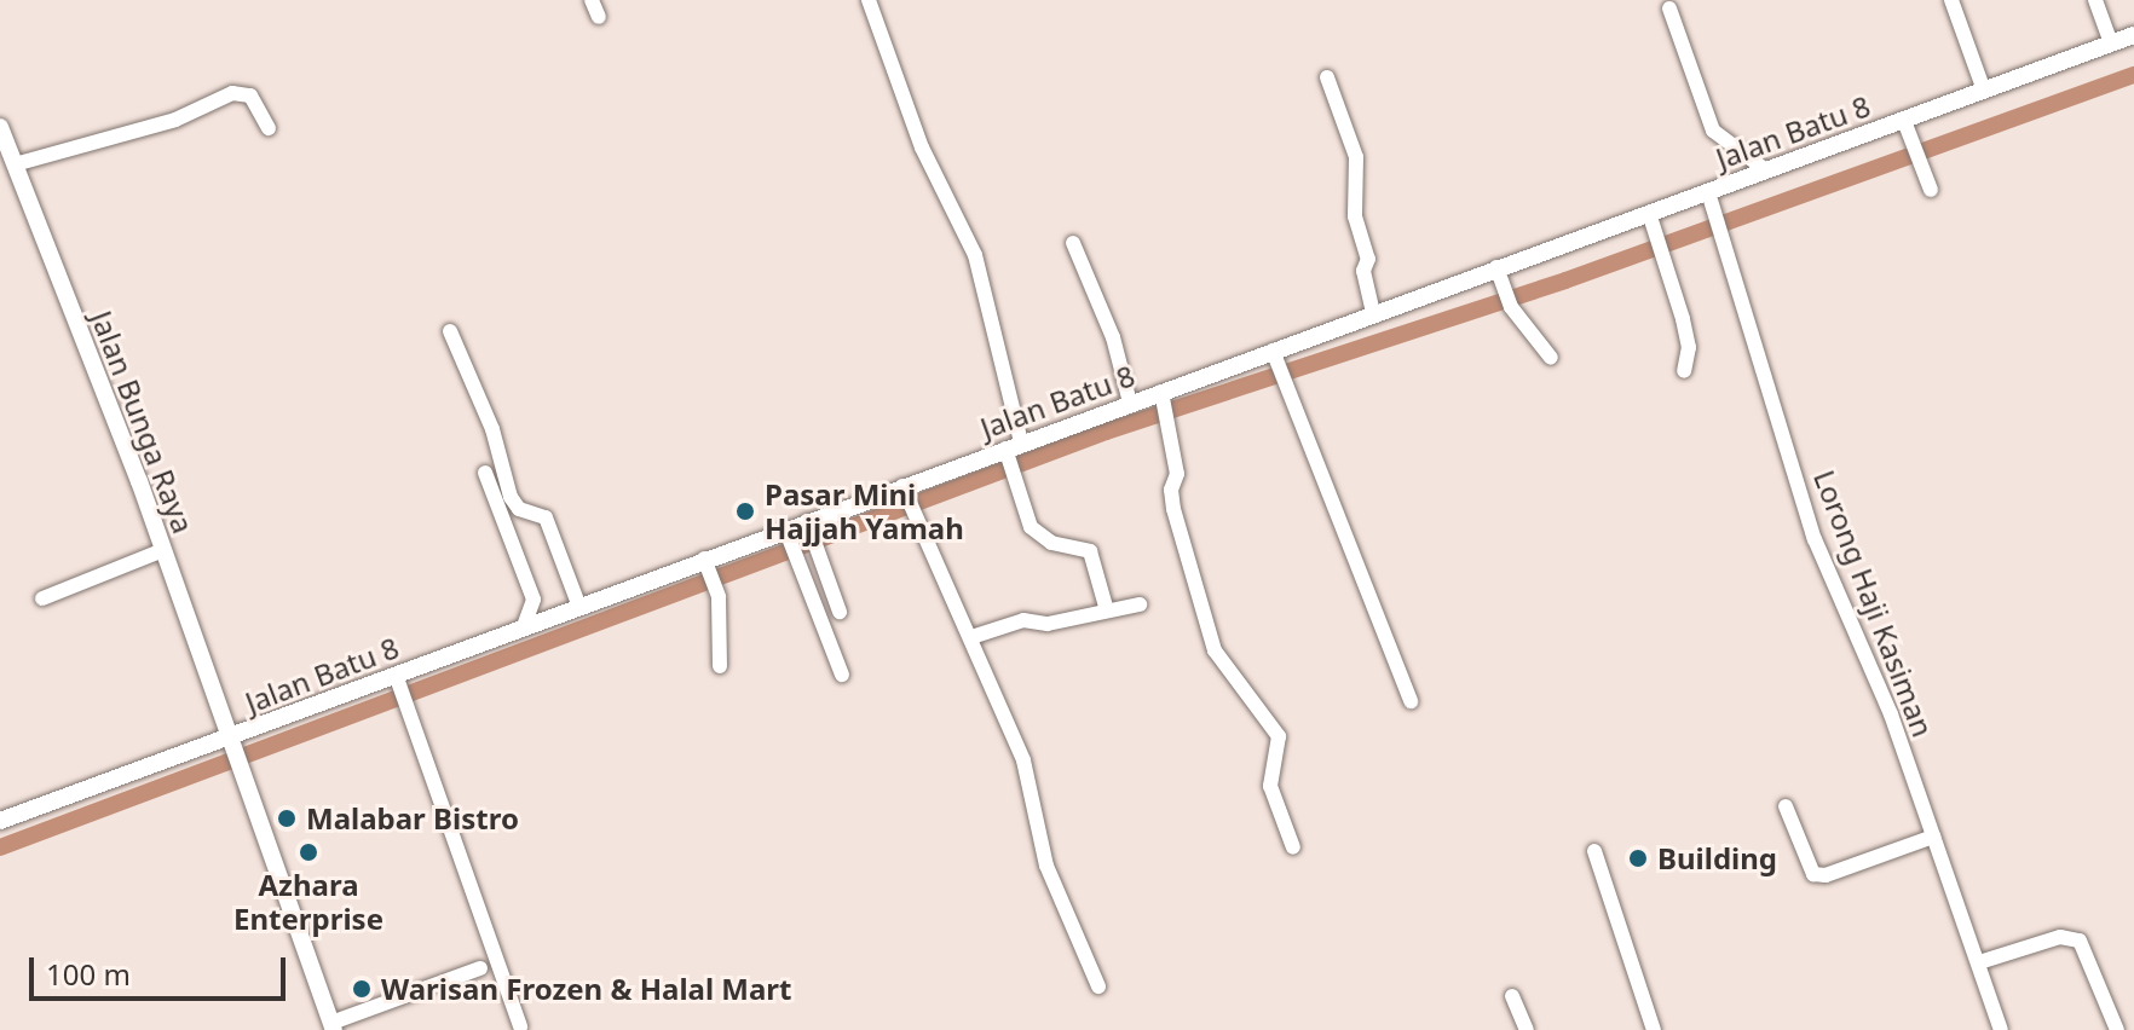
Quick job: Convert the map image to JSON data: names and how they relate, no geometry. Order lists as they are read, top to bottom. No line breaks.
{"streets":{"street":["Jalan Batu 8","Jalan Bunga Raya","Lorong Haji Kasiman"]},"crossings":[["Jalan Batu 8","Jalan Bunga Raya"],["Jalan Batu 8","Lorong Haji Kasiman"]],"places":["Pasar Mini Hajjah Yamah","Malabar Bistro","Azhara Enterprise","Building","Warisan Frozen & Halal Mart"],"scale_bar":"100 m"}
